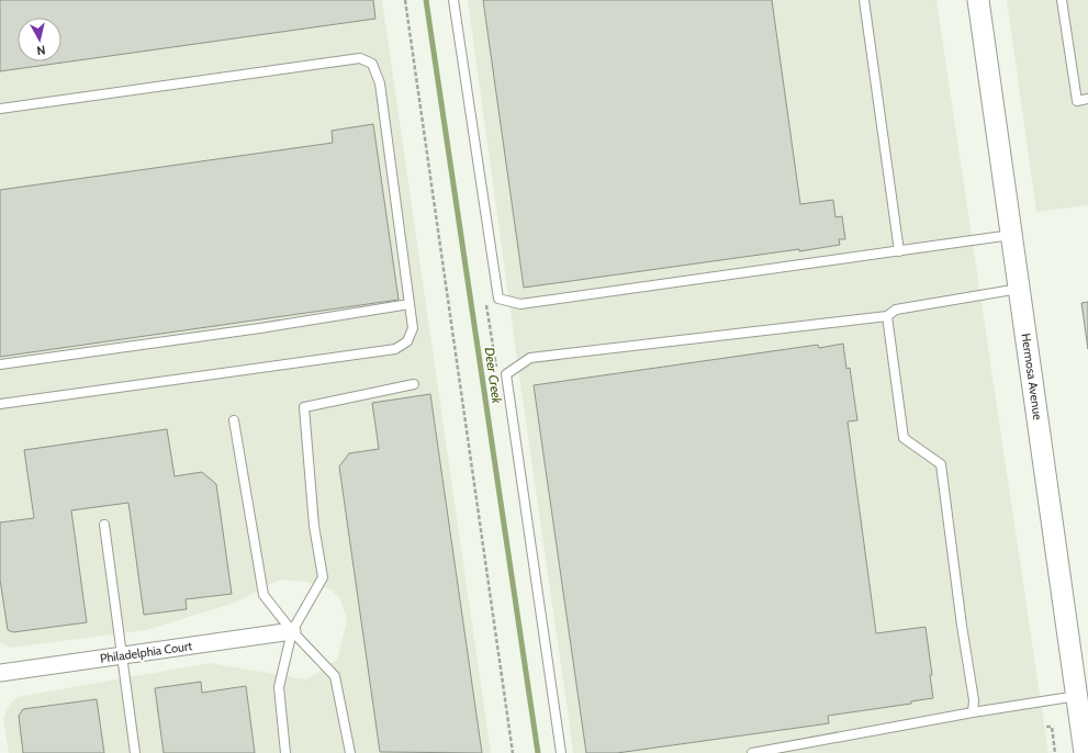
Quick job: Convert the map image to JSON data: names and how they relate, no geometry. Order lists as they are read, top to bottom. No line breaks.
{"streets":{"street":["Hermosa Avenue","Philadelphia Court"]},"water":["Deer Creek"],"north":"bottom"}
